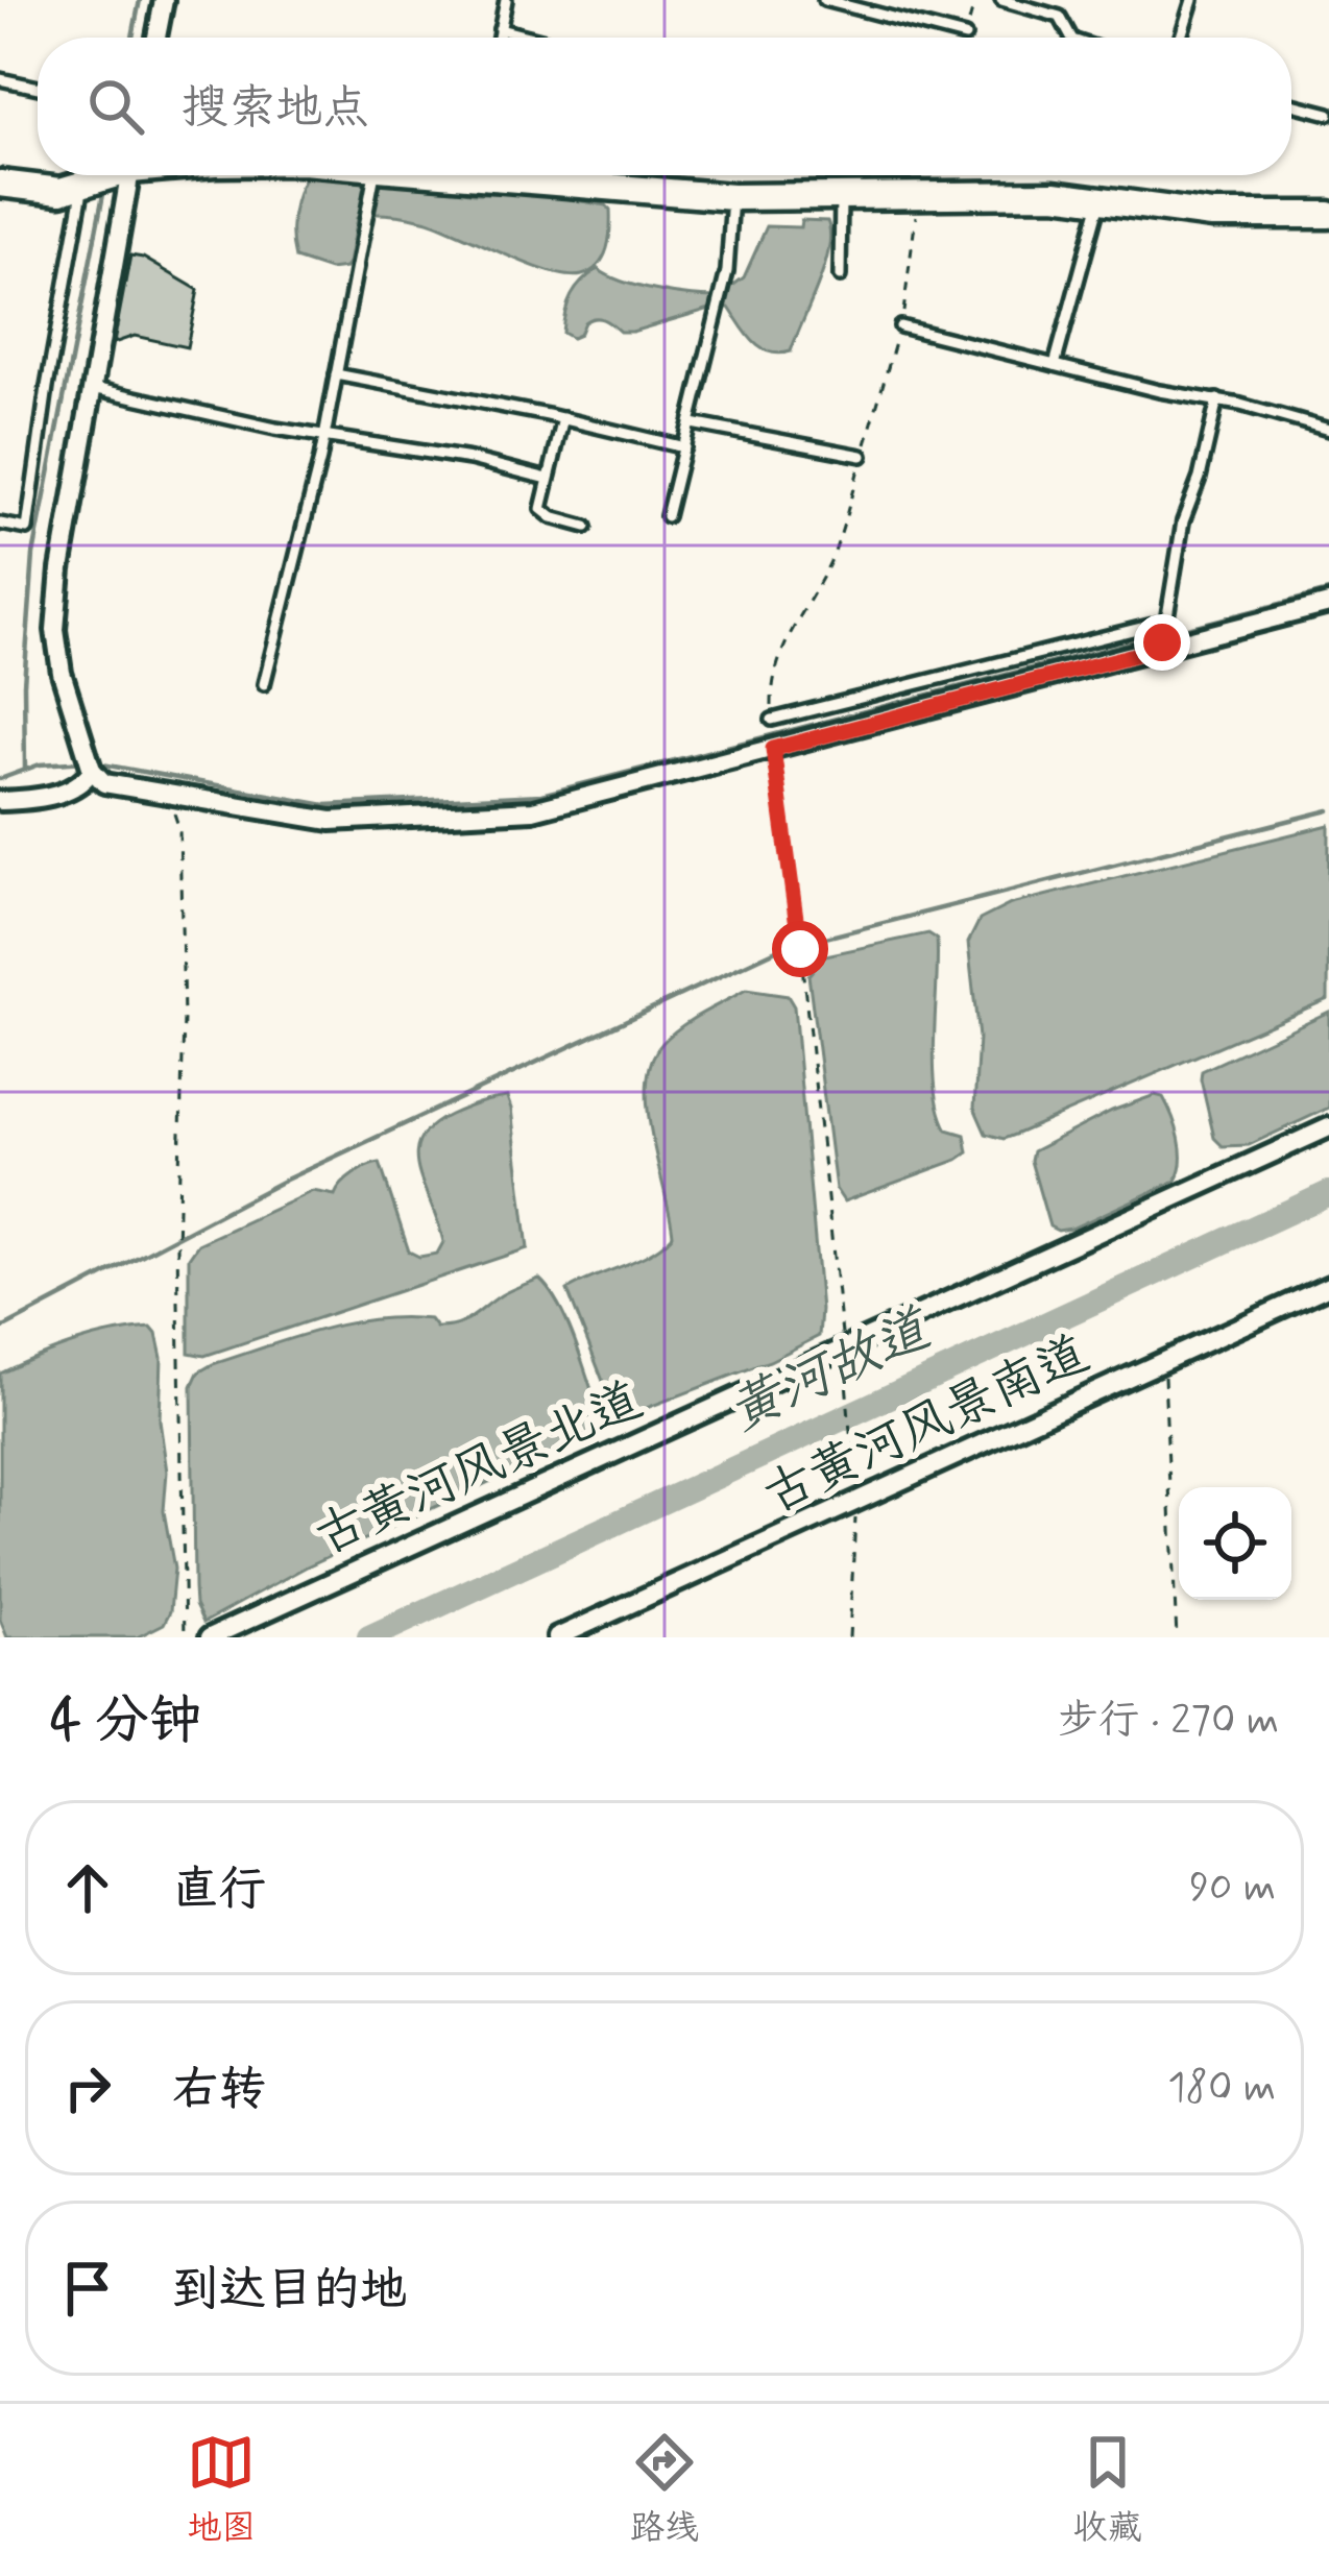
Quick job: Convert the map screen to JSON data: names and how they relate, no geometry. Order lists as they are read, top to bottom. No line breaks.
{"streets":{"street":["古黄河风景南道","古黄河风景北道"]},"water":["黄河故道"],"page":{"search":"搜索地点","heading":["4 分钟","步行 · 270 m"],"list":[["直行","90 m"],["右转","180 m"],"到达目的地"],"nav":["地图","路线","收藏"]}}
